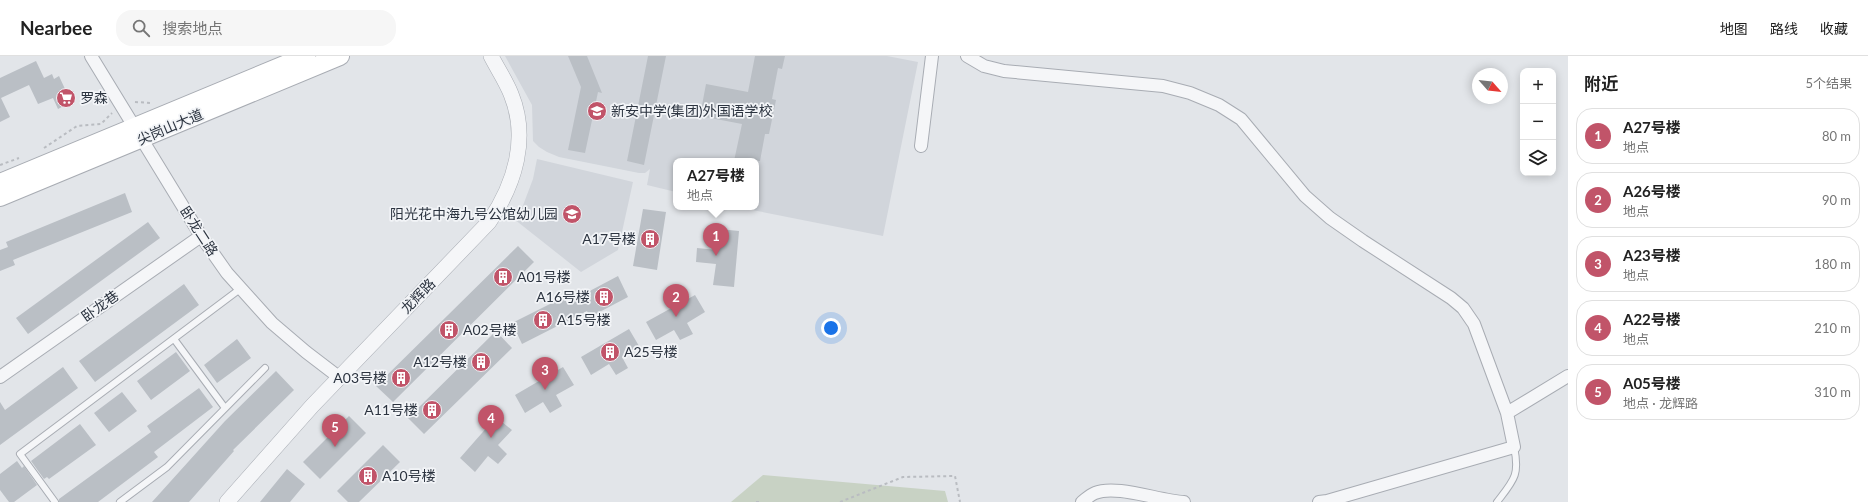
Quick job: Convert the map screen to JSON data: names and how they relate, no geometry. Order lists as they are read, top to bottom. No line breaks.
{"streets":{"main road":["尖岗山大道"],"street":["卧龙二路","龙辉路","卧龙巷"]},"crossings":[["尖岗山大道","卧龙二路"],["卧龙二路","龙辉路"],["卧龙二路","卧龙巷"]],"places":{"supermarket":["罗森"],"school or university":["新安中学(集团)外国语学校","阳光花中海九号公馆幼儿园"],"building":["A17号楼","A01号楼","A16号楼","A15号楼","A02号楼","A25号楼","A12号楼","A03号楼","A11号楼","A10号楼"]},"north":"bottom right","page":{"header":"Nearbee","search":"搜索地点","nav":["地图","路线","收藏"],"heading":["附近","5个结果"],"map_buttons":["+","−"],"list":[{"mark":"1","name":"A27号楼","note":"地点","value":"80 m"},{"mark":"2","name":"A26号楼","note":"地点","value":"90 m"},{"mark":"3","name":"A23号楼","note":"地点","value":"180 m"},{"mark":"4","name":"A22号楼","note":"地点","value":"210 m"},{"mark":"5","name":"A05号楼","note":"地点 · 龙辉路","value":"310 m"}],"popup":["A27号楼","地点"],"pins":["1","2","3","4","5"]}}
